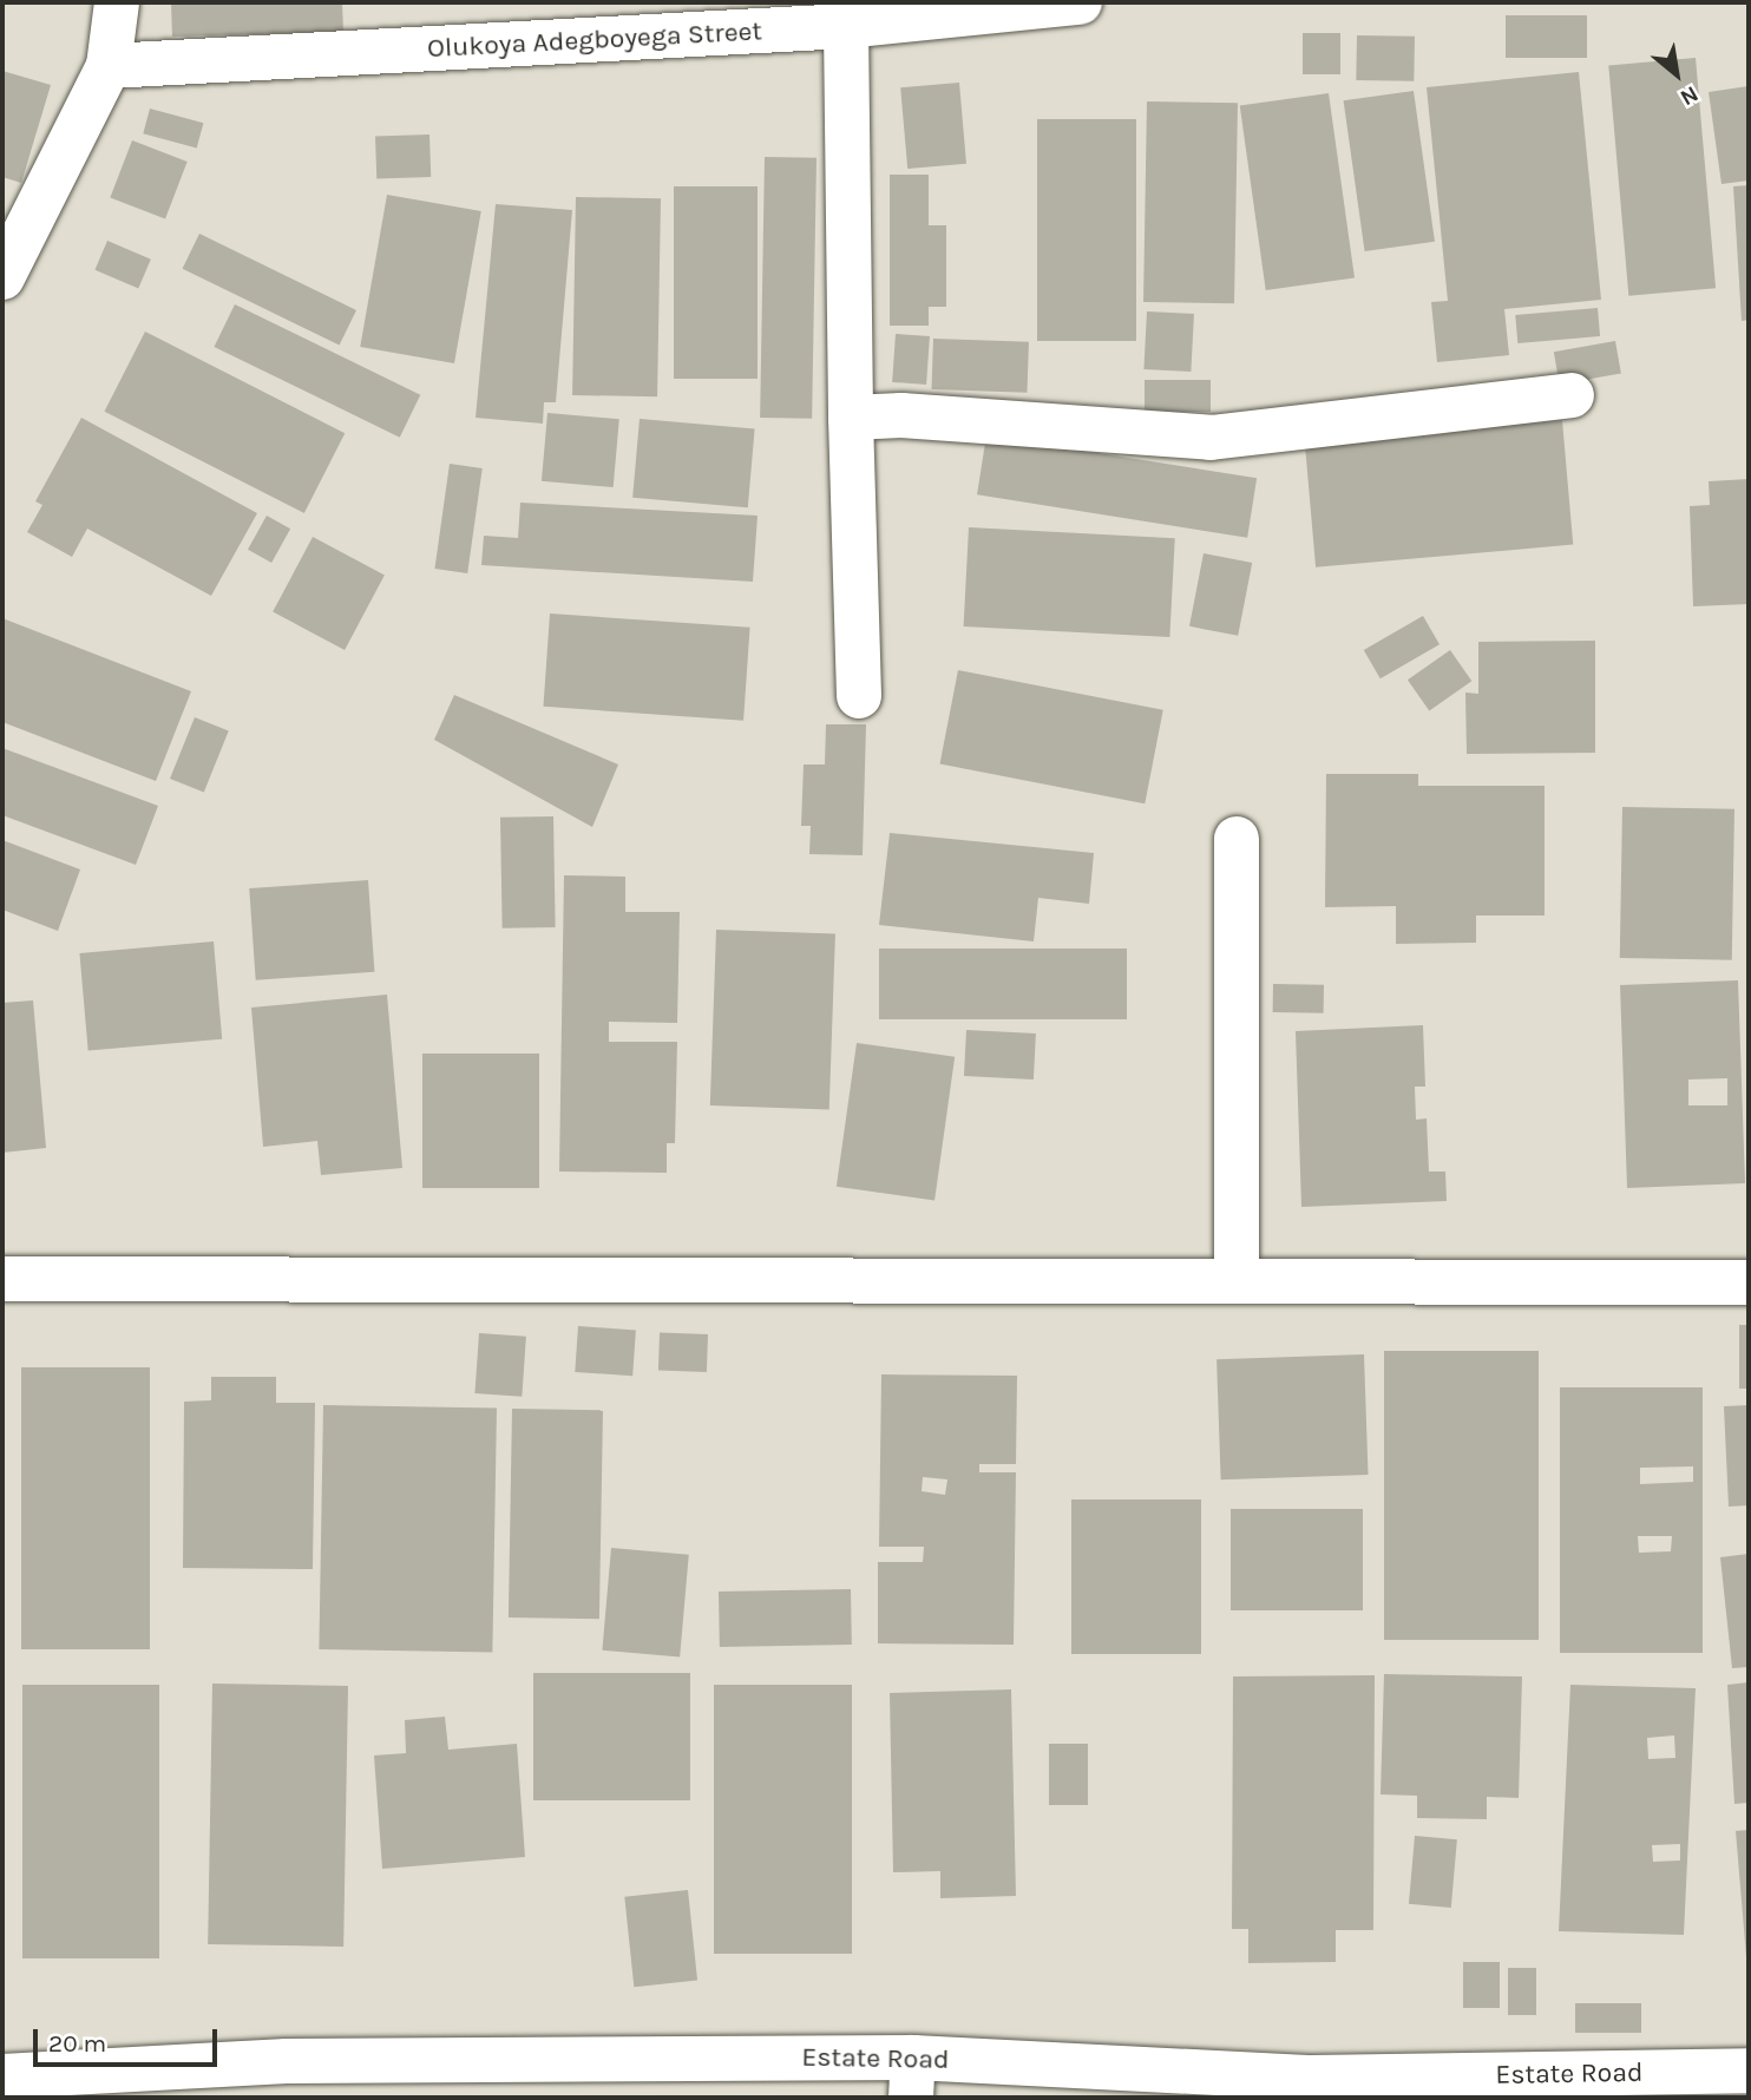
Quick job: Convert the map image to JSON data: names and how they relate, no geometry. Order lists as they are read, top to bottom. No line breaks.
{"streets":{"street":["Olukoya Adegboyega Street","Estate Road"]},"scale_bar":"20 m","north":"bottom right"}
